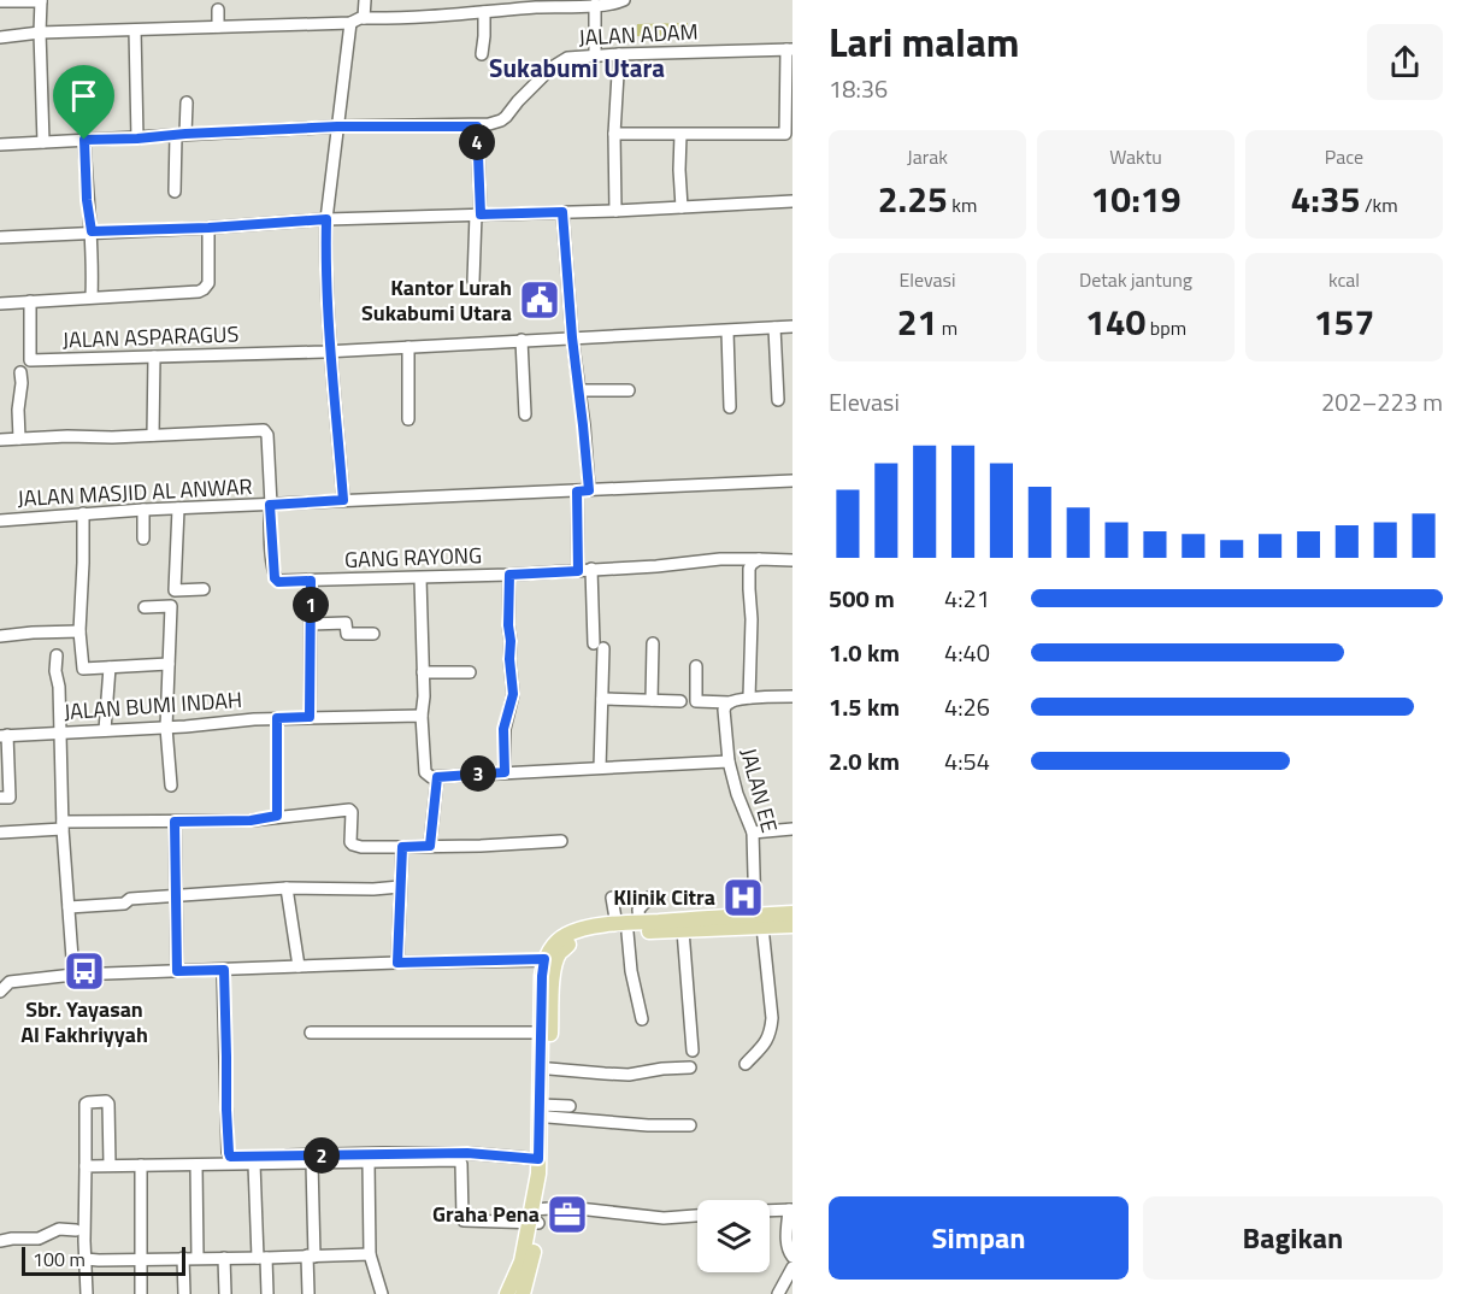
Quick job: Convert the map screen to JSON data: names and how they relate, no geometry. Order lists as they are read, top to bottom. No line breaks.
{"streets":{"street":["JALAN ADAM","JALAN ASPARAGUS","JALAN MASJID AL ANWAR","GANG RAYONG","JALAN BUMI INDAH","JALAN EE"]},"crossings":[["JALAN ADAM","JALAN ASPARAGUS"],["JALAN MASJID AL ANWAR","GANG RAYONG"]],"districts":["Sukabumi Utara"],"places":{"public building":["Kantor Lurah Sukabumi Utara"],"hospital":["Klinik Citra"],"bus stop":["Sbr. Yayasan Al Fakhriyyah"],"office":["Graha Pena"]},"scale_bar":"100 m","page":{"heading":["Lari malam","18:36"],"stats":[["Jarak","2.25 km"],["Waktu","10:19"],["Pace","4:35 /km"],["Elevasi","21 m"],["Detak jantung","140 bpm"],["kcal","157"]],"pins":["4","1","3","2"],"chart":["Elevasi","202–223 m"],"list":[{"name":"500 m","note":"4:21"},{"name":"1.0 km","note":"4:40"},{"name":"1.5 km","note":"4:26"},{"name":"2.0 km","note":"4:54"}],"buttons":["Simpan","Bagikan"],"scale":"100 m"}}
